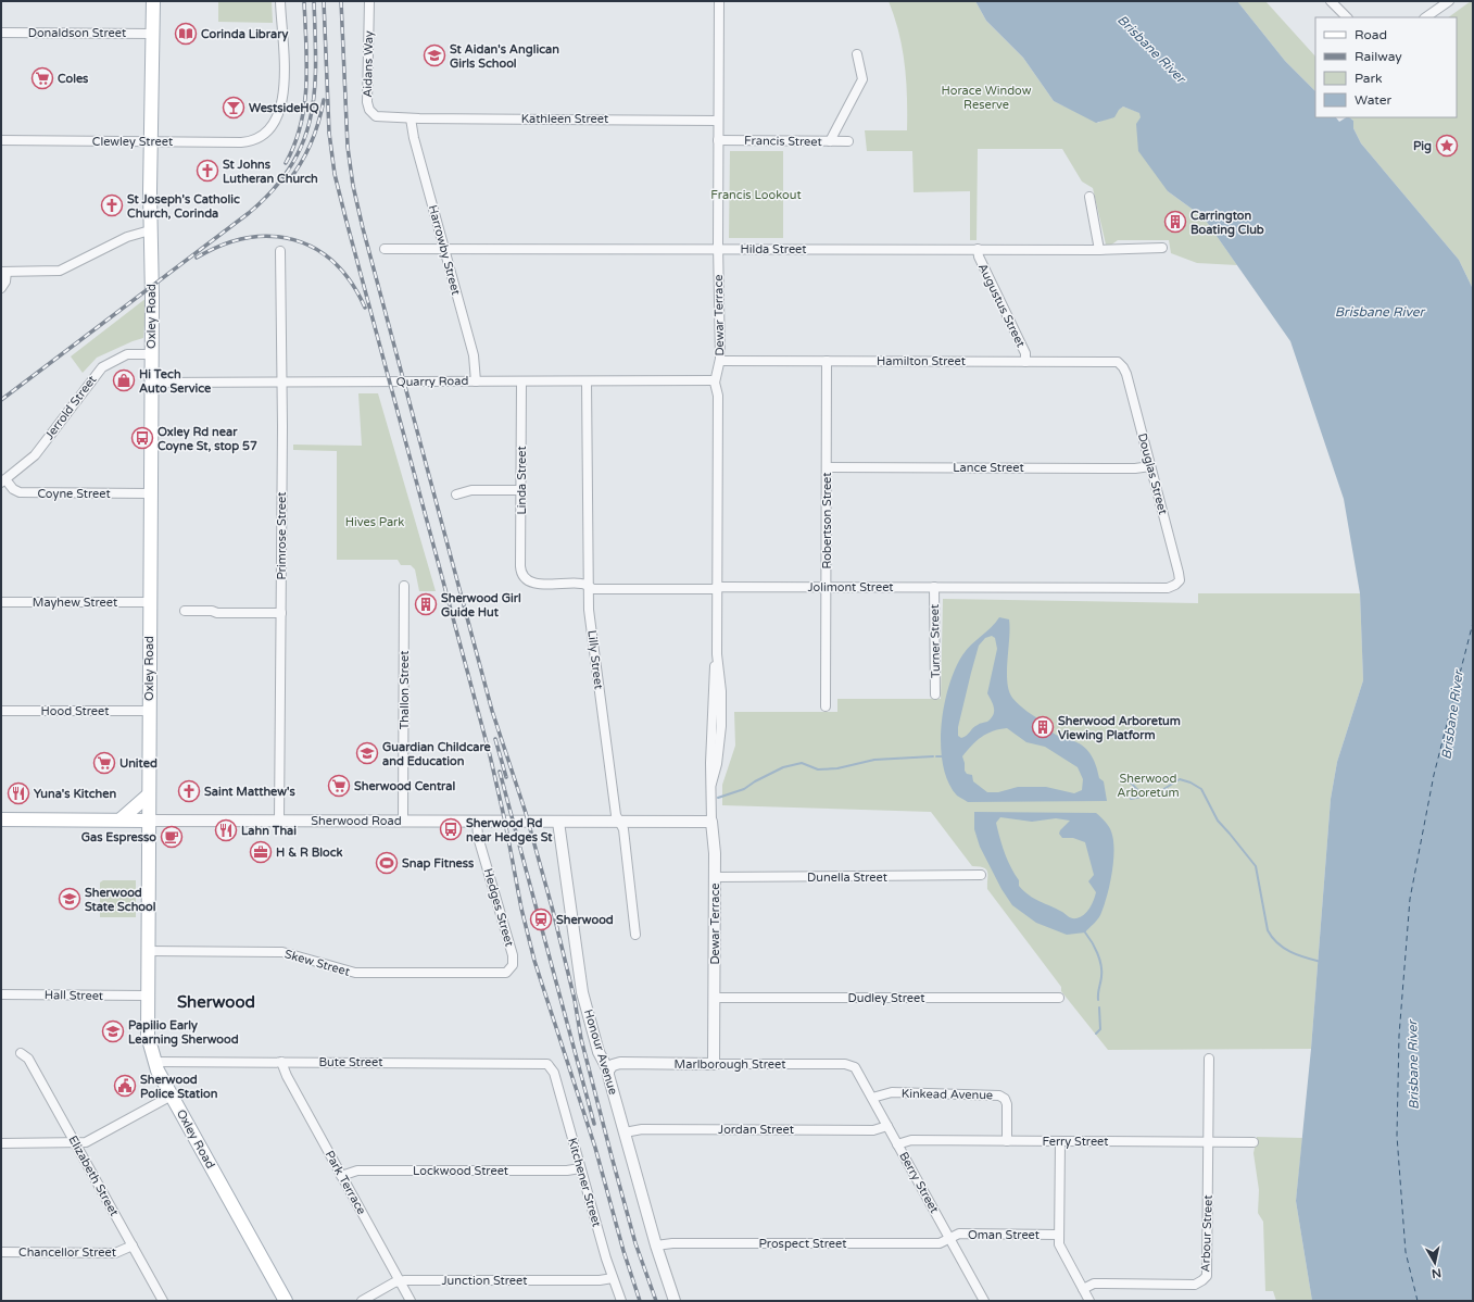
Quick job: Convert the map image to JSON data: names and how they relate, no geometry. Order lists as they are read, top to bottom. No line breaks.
{"streets":{"main road":["Oxley Road","Sherwood Road"],"street":["Donaldson Street","Aidans Way","Kathleen Street","Clewley Street","Francis Street","Hilda Street","Harrowby Street","Augustus Street","Dewar Terrace","Hamilton Street","Quarry Road","Jerrold Street","Lance Street","Douglas Street","Linda Street","Coyne Street","Robertson Street","Primrose Street","Jolimont Street","Mayhew Street","Turner Street","Lilly Street","Thallon Street","Hood Street","Dunella Street","Hedges Street","Skew Street","Hall Street","Dudley Street","Honour Avenue","Bute Street","Marlborough Street","Kinkead Avenue","Jordan Street","Ferry Street","Lockwood Street","Elizabeth Street","Park Terrace","Kitchener Street","Berry Street","Arbour Street","Oman Street","Prospect Street","Chancellor Street","Junction Street"]},"crossings":[["Donaldson Street","Oxley Road"],["Aidans Way","Kathleen Street"],["Aidans Way","Harrowby Street"],["Kathleen Street","Harrowby Street"],["Kathleen Street","Dewar Terrace"],["Clewley Street","Oxley Road"],["Francis Street","Dewar Terrace"],["Hilda Street","Harrowby Street"],["Hilda Street","Augustus Street"],["Hilda Street","Dewar Terrace"],["Harrowby Street","Quarry Road"],["Augustus Street","Hamilton Street"],["Dewar Terrace","Hamilton Street"],["Dewar Terrace","Quarry Road"],["Dewar Terrace","Jolimont Street"],["Dewar Terrace","Sherwood Road"],["Dewar Terrace","Dunella Street"],["Dewar Terrace","Dudley Street"],["Dewar Terrace","Marlborough Street"],["Oxley Road","Quarry Road"],["Oxley Road","Jerrold Street"],["Oxley Road","Coyne Street"],["Oxley Road","Mayhew Street"],["Oxley Road","Hood Street"],["Oxley Road","Sherwood Road"],["Oxley Road","Skew Street"],["Oxley Road","Hall Street"],["Oxley Road","Bute Street"],["Hamilton Street","Douglas Street"],["Hamilton Street","Robertson Street"],["Quarry Road","Linda Street"],["Quarry Road","Primrose Street"],["Quarry Road","Lilly Street"],["Jerrold Street","Coyne Street"],["Lance Street","Douglas Street"],["Lance Street","Robertson Street"],["Douglas Street","Jolimont Street"],["Linda Street","Jolimont Street"],["Robertson Street","Jolimont Street"],["Primrose Street","Sherwood Road"],["Jolimont Street","Turner Street"],["Jolimont Street","Lilly Street"],["Lilly Street","Sherwood Road"],["Thallon Street","Sherwood Road"],["Sherwood Road","Hedges Street"],["Sherwood Road","Honour Avenue"],["Hedges Street","Skew Street"],["Honour Avenue","Marlborough Street"],["Honour Avenue","Jordan Street"],["Honour Avenue","Prospect Street"],["Bute Street","Park Terrace"],["Bute Street","Kitchener Street"],["Marlborough Street","Berry Street"],["Kinkead Avenue","Ferry Street"],["Kinkead Avenue","Berry Street"],["Jordan Street","Berry Street"],["Ferry Street","Berry Street"],["Ferry Street","Arbour Street"],["Lockwood Street","Park Terrace"],["Lockwood Street","Kitchener Street"],["Elizabeth Street","Chancellor Street"],["Park Terrace","Junction Street"],["Kitchener Street","Junction Street"],["Berry Street","Oman Street"],["Berry Street","Prospect Street"],["Oman Street","Prospect Street"]],"districts":["Sherwood"],"water":["Brisbane River"],"parks":["Horace Window Reserve","Francis Lookout","Hives Park","Sherwood Arboretum"],"places":{"library":["Corinda Library"],"school or university":["St Aidan's Anglican Girls School","Guardian Childcare and Education","Sherwood State School","Papilio Early Learning Sherwood"],"supermarket":["Coles","United","Sherwood Central"],"bar":["WestsideHQ"],"place":["Pig"],"church":["St Johns Lutheran Church","St Joseph's Catholic Church, Corinda","Saint Matthew's"],"building":["Carrington Boating Club","Sherwood Girl Guide Hut","Sherwood Arboretum Viewing Platform"],"shop":["Hi Tech Auto Service"],"bus stop":["Oxley Rd near Coyne St, stop 57","Sherwood Rd near Hedges St"],"restaurant":["Yuna's Kitchen","Lahn Thai"],"cafe":["Gas Espresso"],"office":["H & R Block"],"sports":["Snap Fitness"],"station":["Sherwood"],"public building":["Sherwood Police Station"]},"legend":["Road","Railway","Park","Water"],"north":"bottom"}
